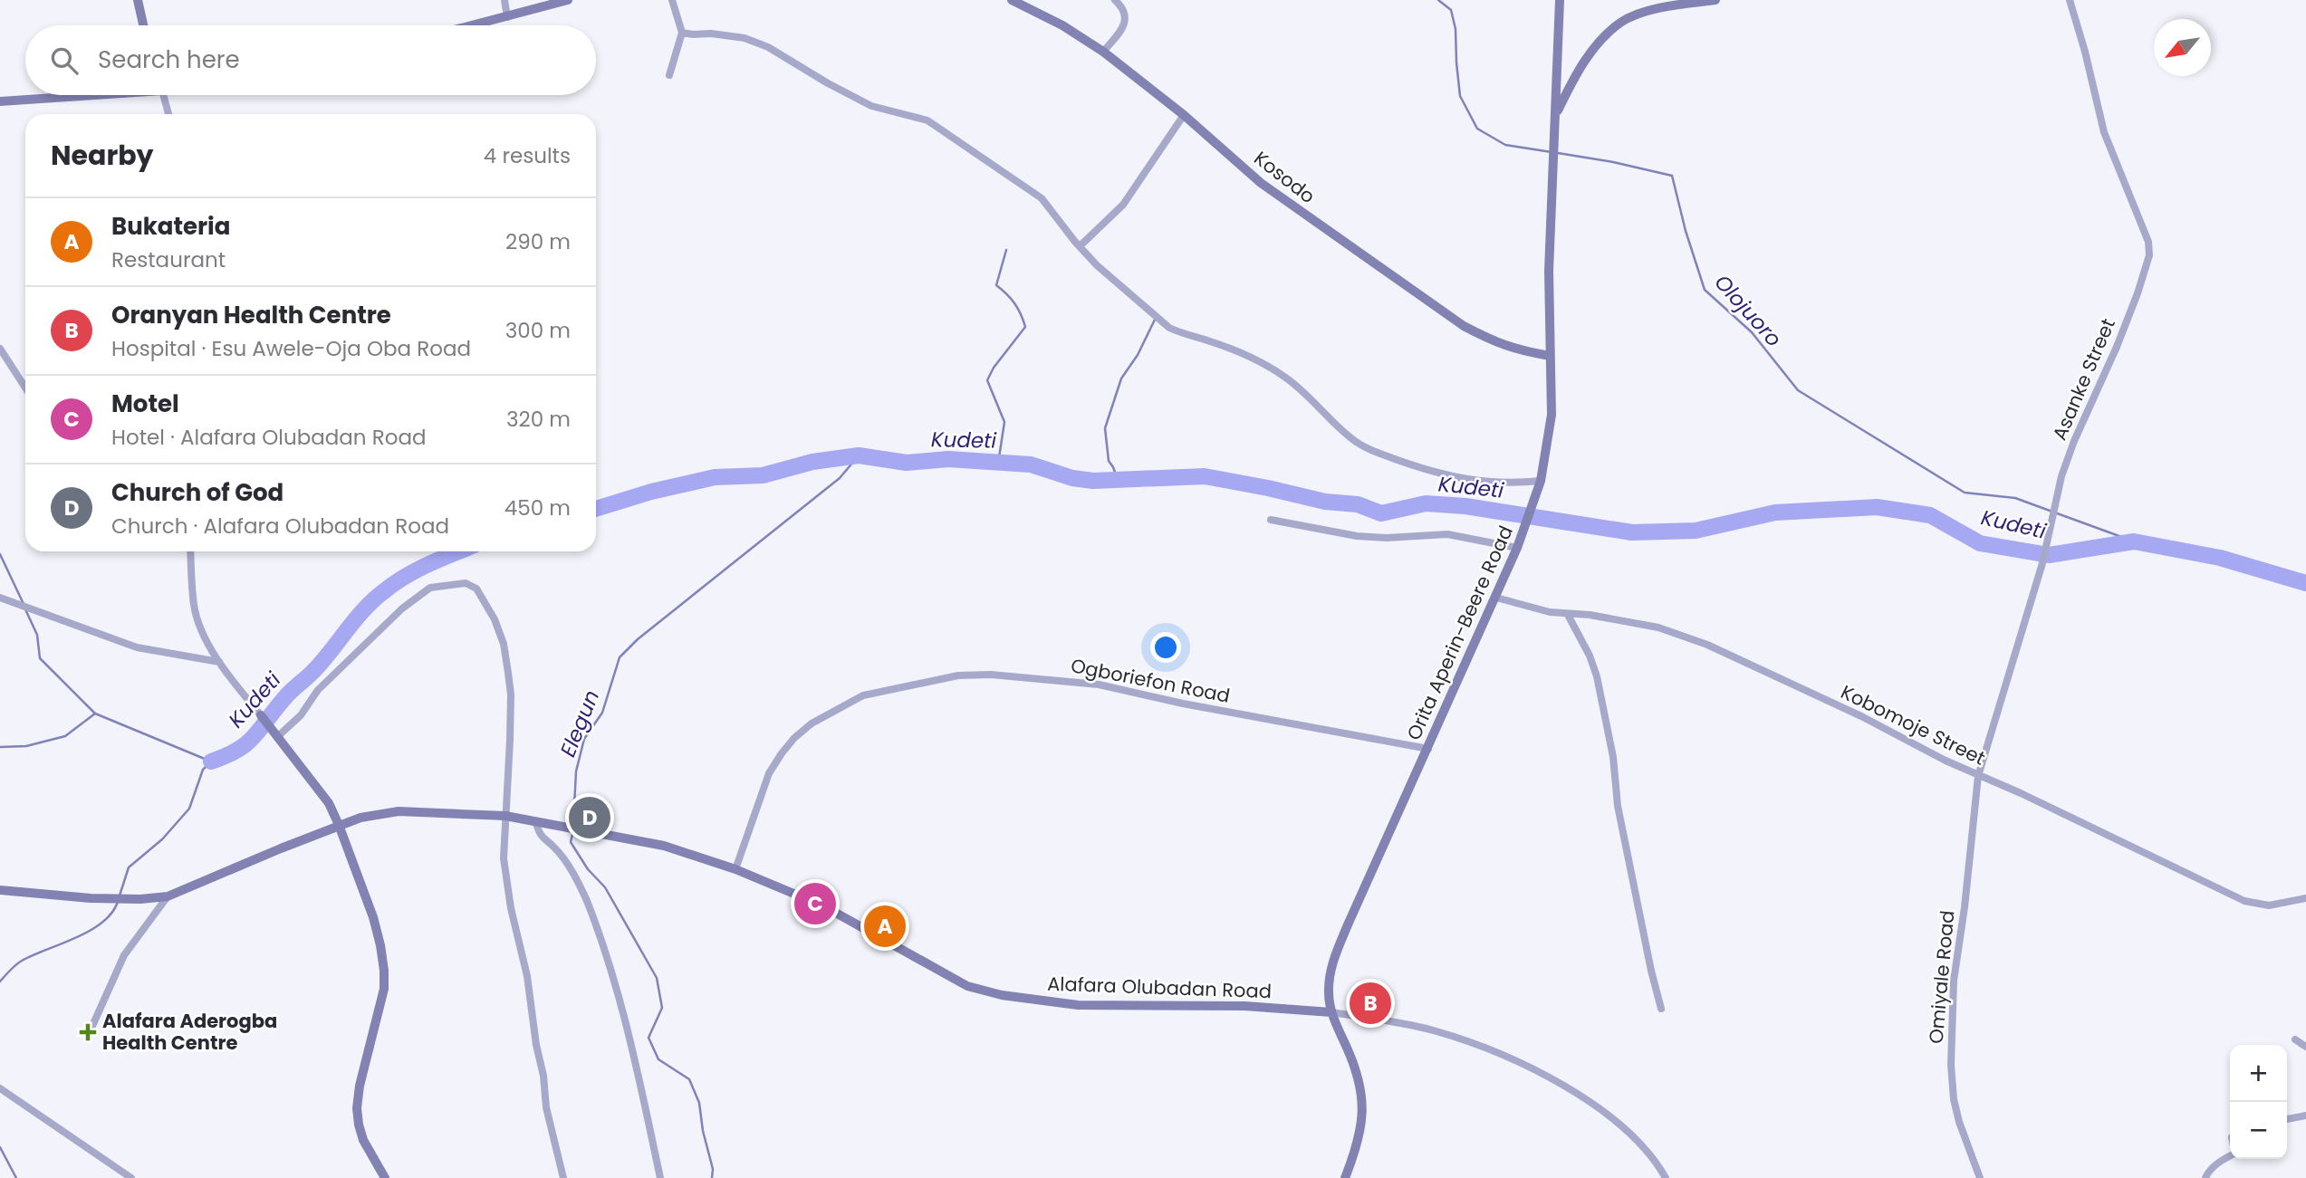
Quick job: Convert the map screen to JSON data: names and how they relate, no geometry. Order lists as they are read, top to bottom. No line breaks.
{"streets":{"main road":["Kosodo","Orita Aperin-Beere Road","Alafara Olubadan Road"],"street":["Asanke Street","Ogboriefon Road","Kobomoje Street","Omiyale Road"]},"crossings":[["Kosodo","Orita Aperin-Beere Road"],["Asanke Street","Kobomoje Street"],["Asanke Street","Omiyale Road"],["Orita Aperin-Beere Road","Ogboriefon Road"],["Orita Aperin-Beere Road","Kobomoje Street"],["Orita Aperin-Beere Road","Alafara Olubadan Road"],["Ogboriefon Road","Alafara Olubadan Road"],["Kobomoje Street","Omiyale Road"]],"water":["Olojuoro","Kudeti","Elegun"],"places":{"health":["Alafara Aderogba Health Centre"]},"north":"bottom left","page":{"search":"Search here","heading":["Nearby","4 results"],"list":[{"mark":"A","name":"Bukateria","note":"Restaurant","value":"290 m"},{"mark":"B","name":"Oranyan Health Centre","note":"Hospital · Esu Awele-Oja Oba Road","value":"300 m"},{"mark":"C","name":"Motel","note":"Hotel · Alafara Olubadan Road","value":"320 m"},{"mark":"D","name":"Church of God","note":"Church · Alafara Olubadan Road","value":"450 m"}],"pins":["D","C","A","B"],"map_buttons":["+","−"]}}
